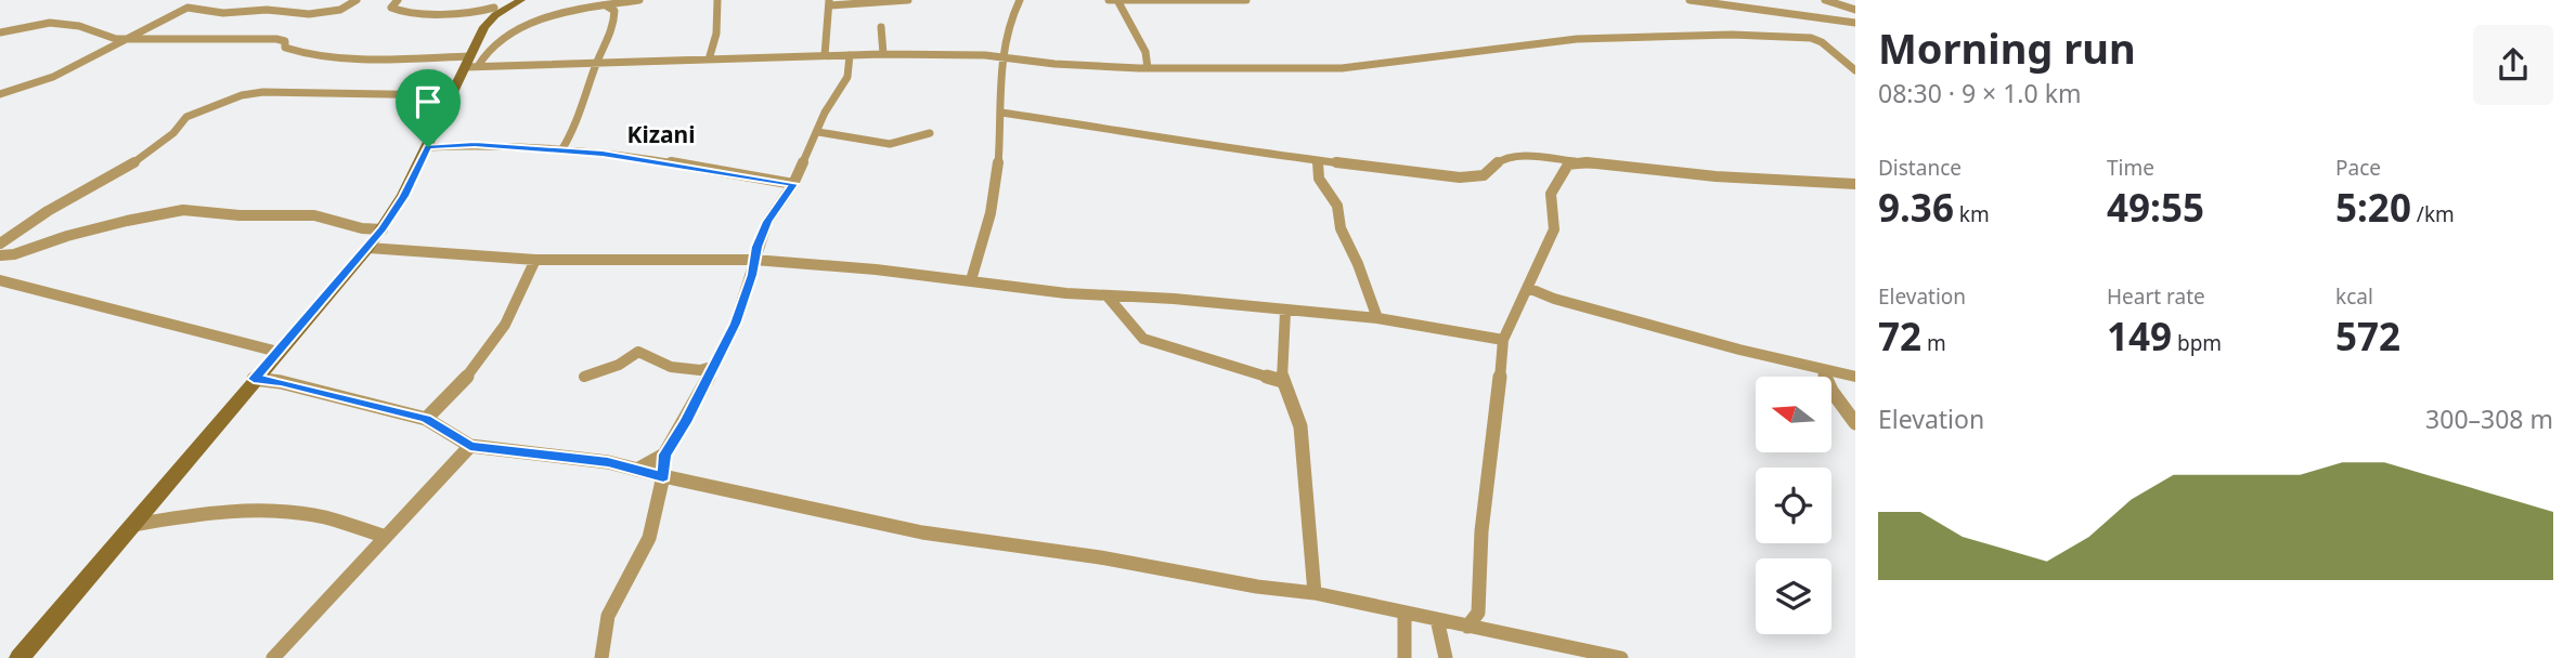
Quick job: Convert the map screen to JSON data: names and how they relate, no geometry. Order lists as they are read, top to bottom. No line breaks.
{"districts":["Kizani"],"north":"left","page":{"heading":["Morning run","08:30 · 9 × 1.0 km"],"stats":[["Distance","9.36 km"],["Time","49:55"],["Pace","5:20 /km"],["Elevation","72 m"],["Heart rate","149 bpm"],["kcal","572"]],"chart":["Elevation","300–308 m"]}}
